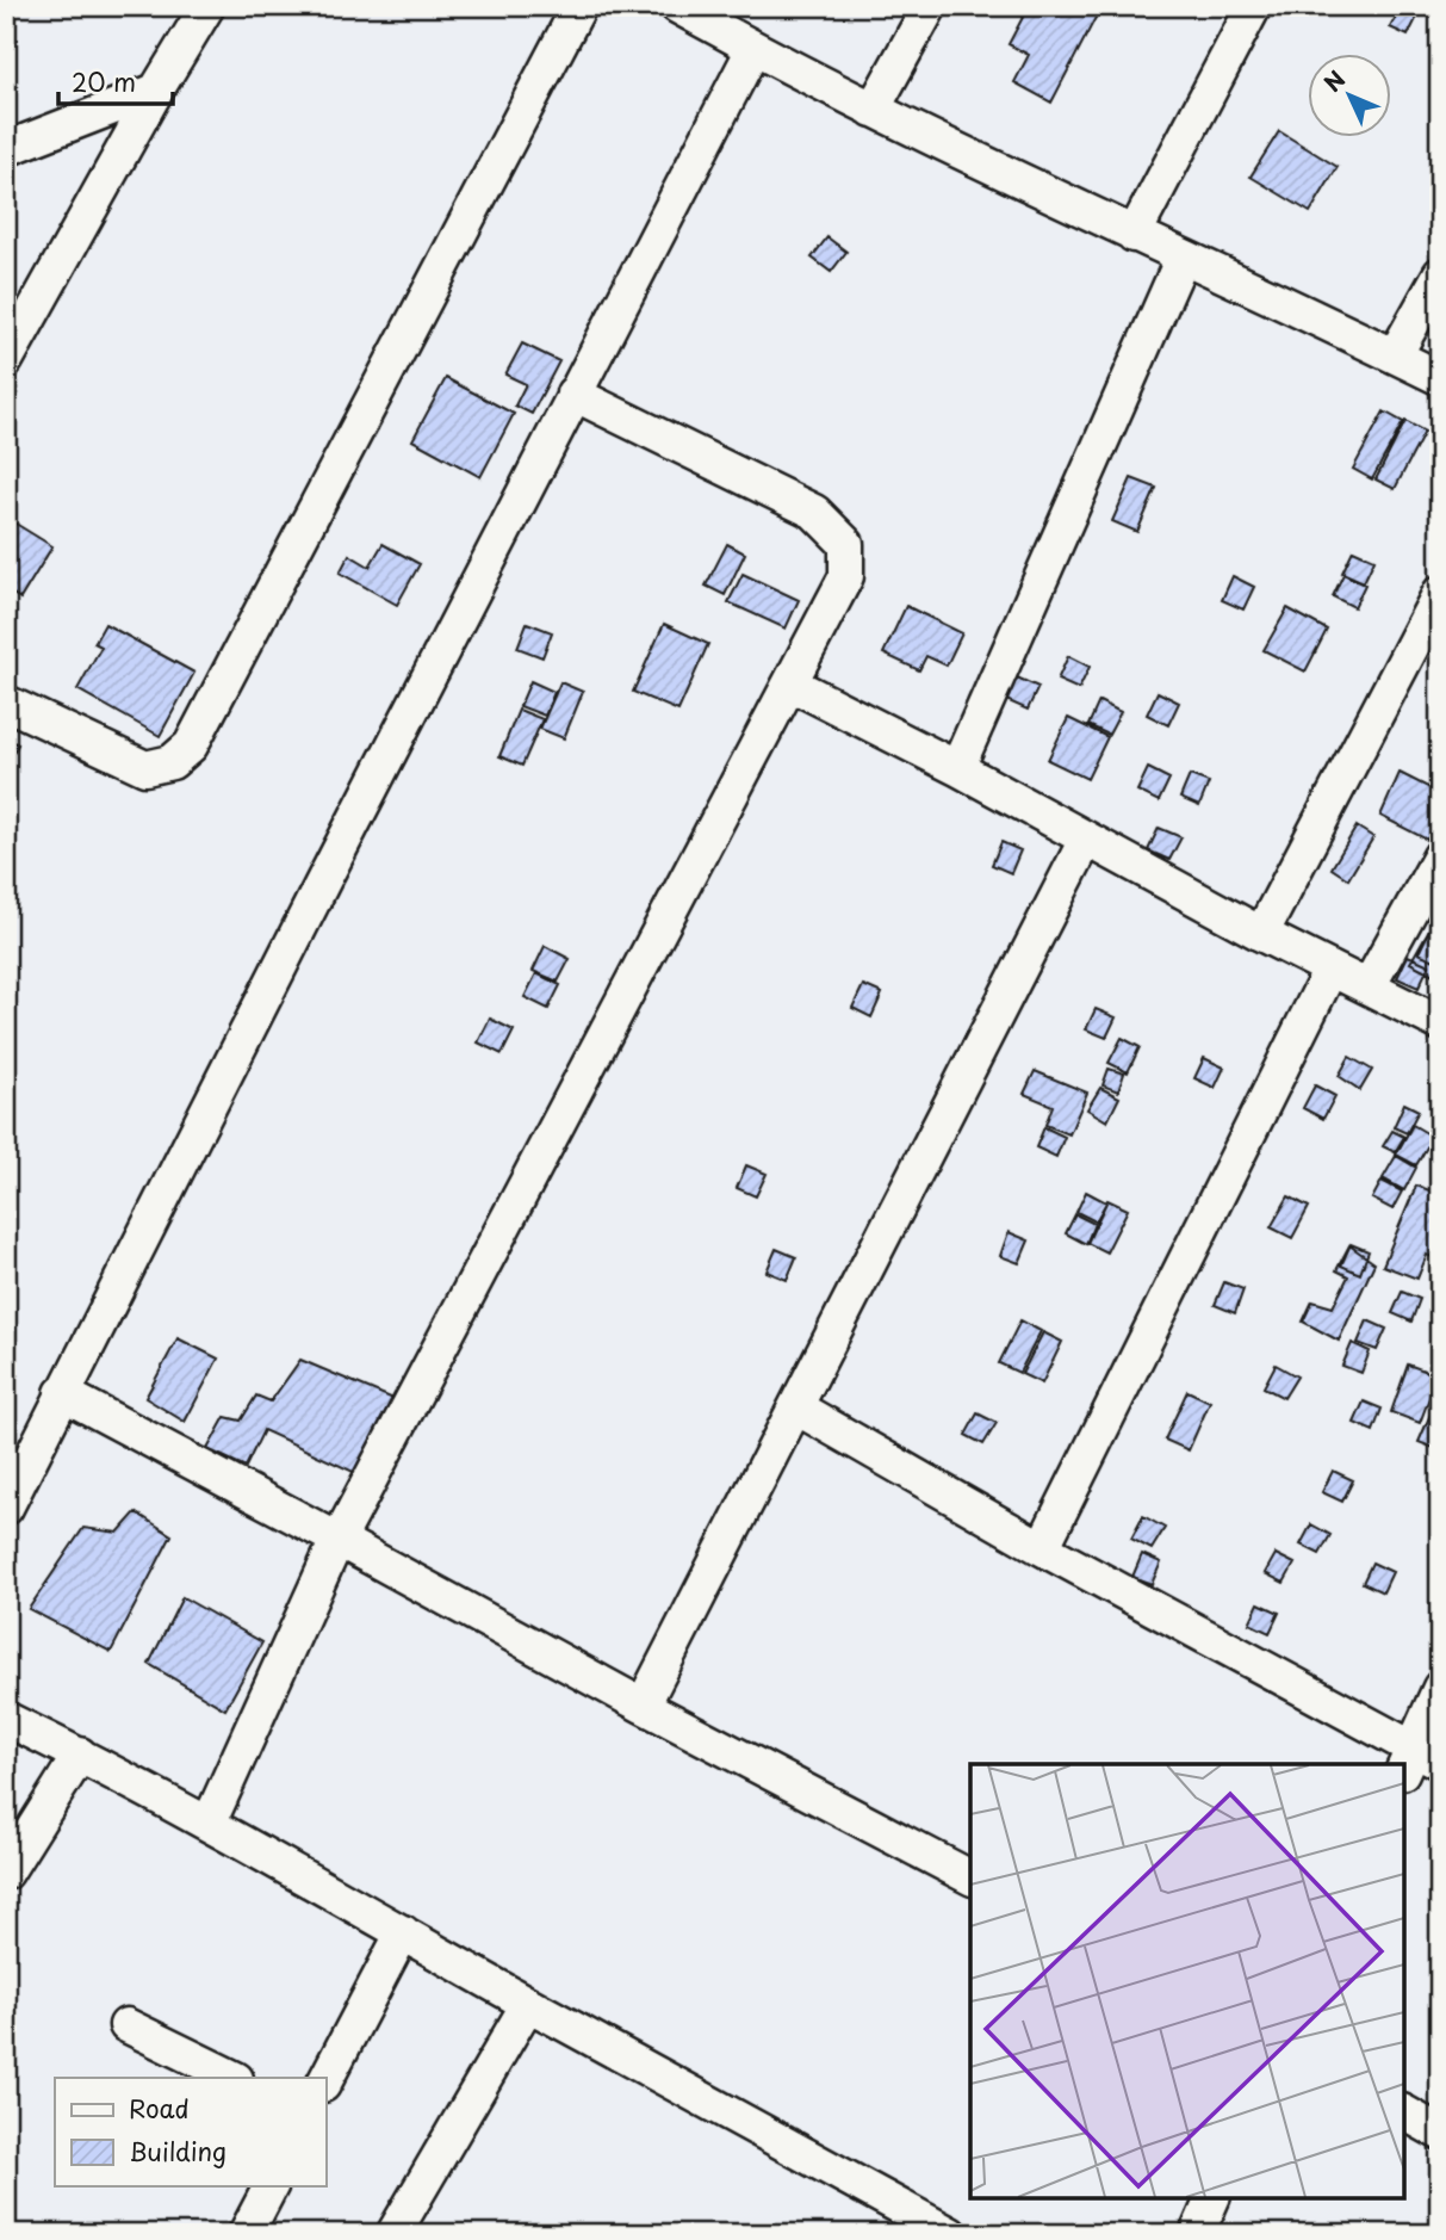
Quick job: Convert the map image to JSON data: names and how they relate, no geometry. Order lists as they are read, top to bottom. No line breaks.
{"legend":["Road","Building"],"scale_bar":"20 m","north":"top left"}
